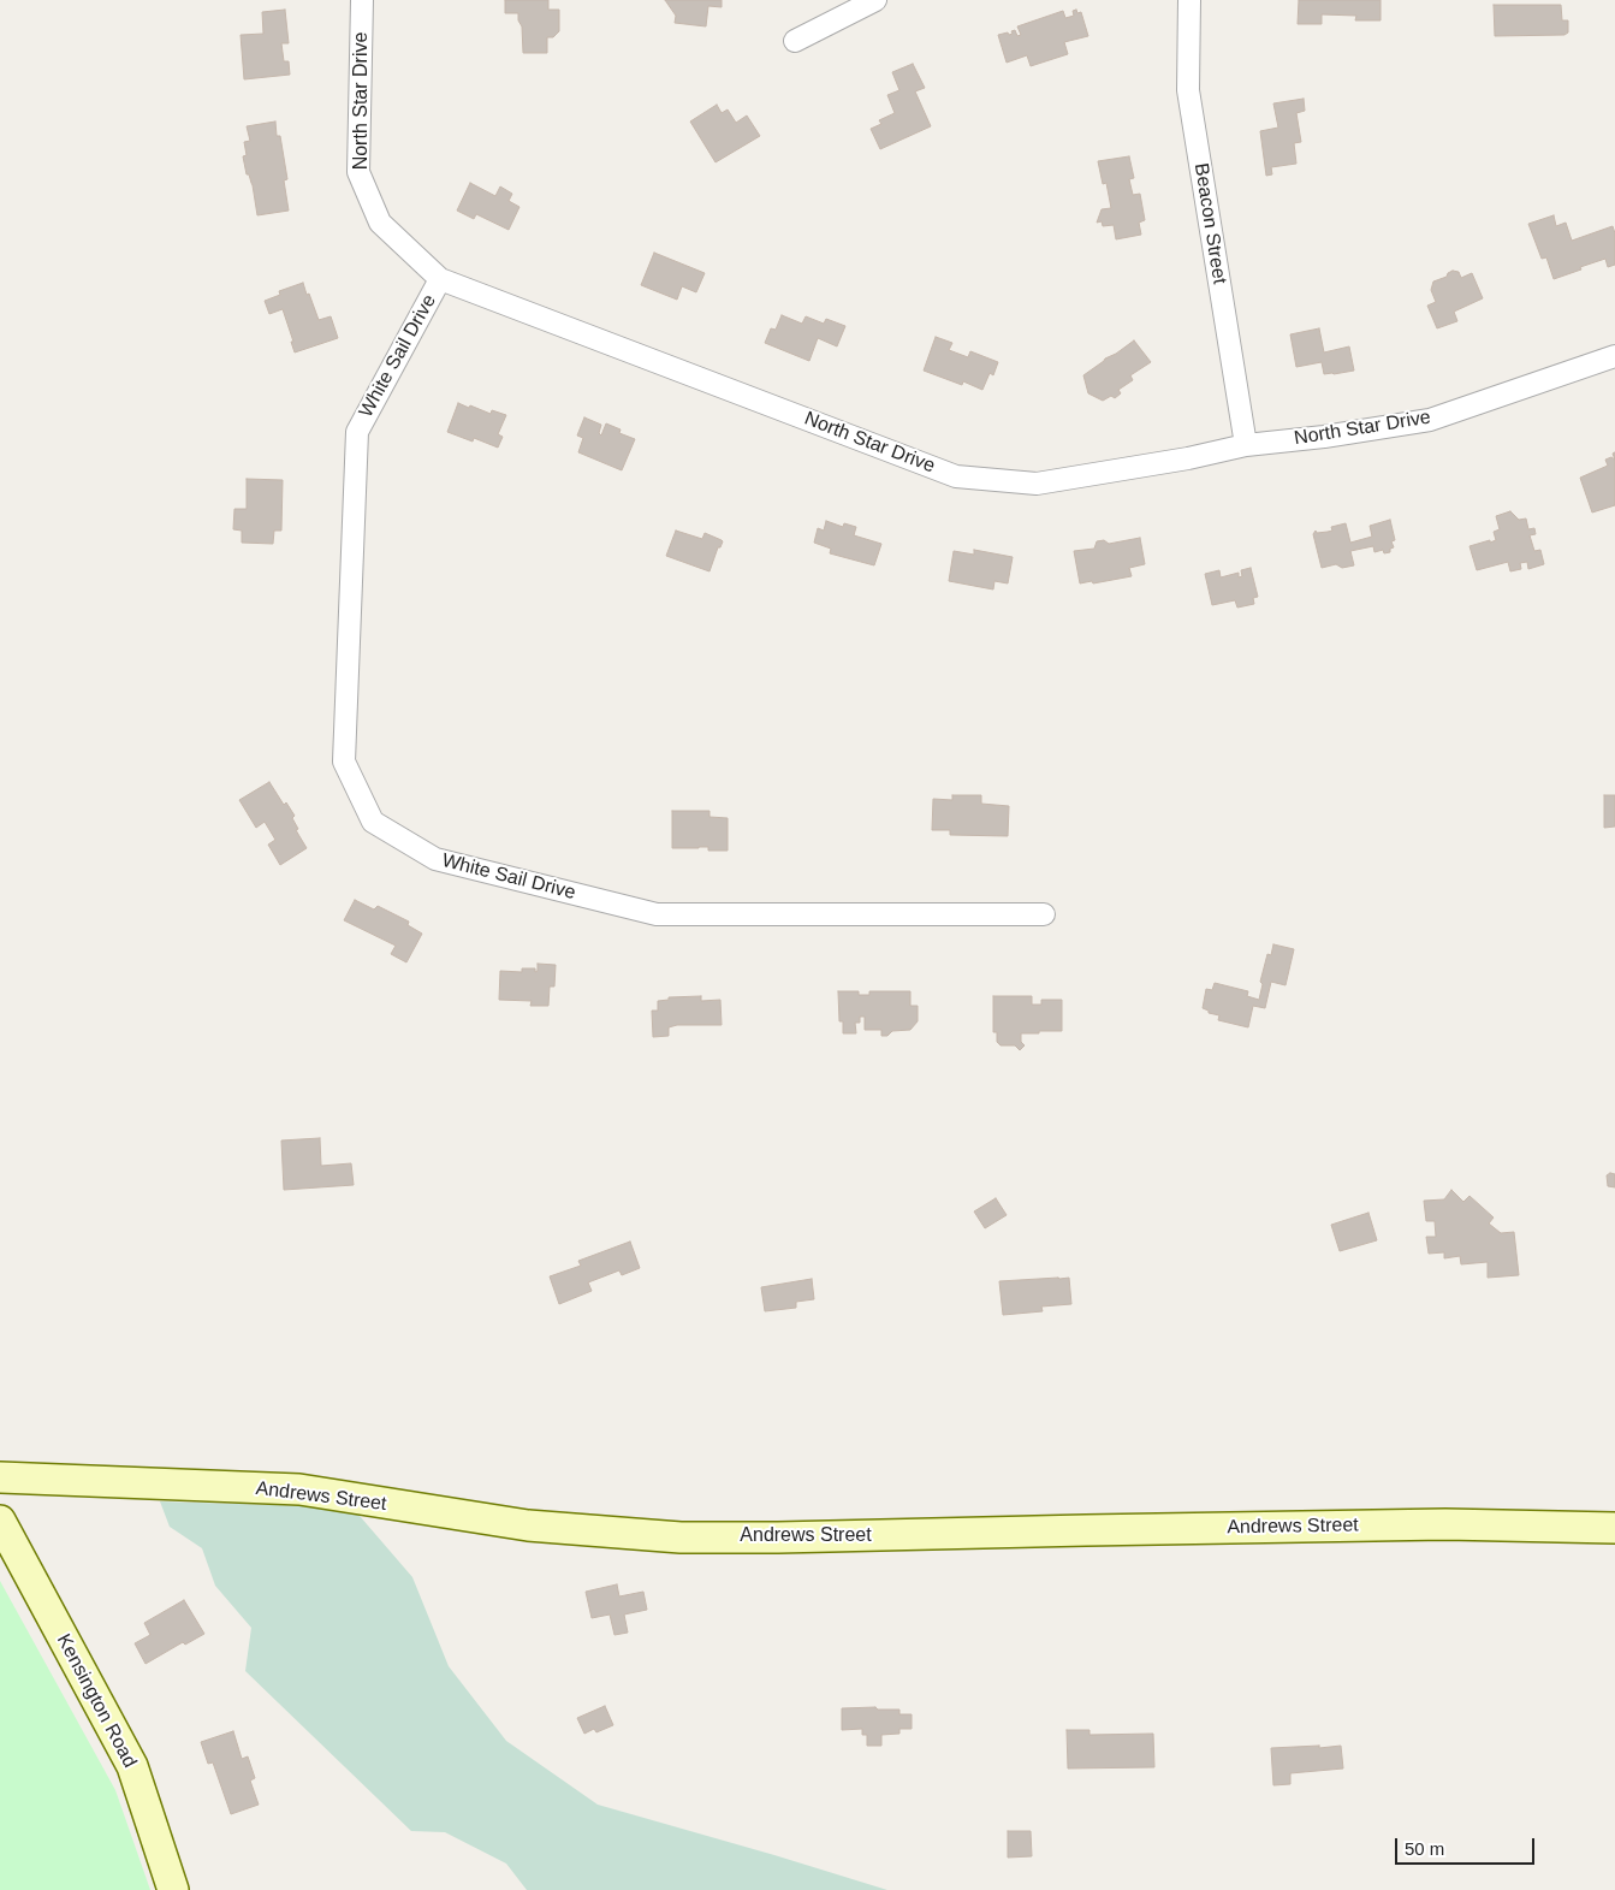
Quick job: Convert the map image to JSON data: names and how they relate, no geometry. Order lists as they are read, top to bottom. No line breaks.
{"streets":{"street":["North Star Drive","Beacon Street","White Sail Drive","Andrews Street","Kensington Road"]},"crossings":[["North Star Drive","Beacon Street"],["North Star Drive","White Sail Drive"]],"scale_bar":"50 m"}
